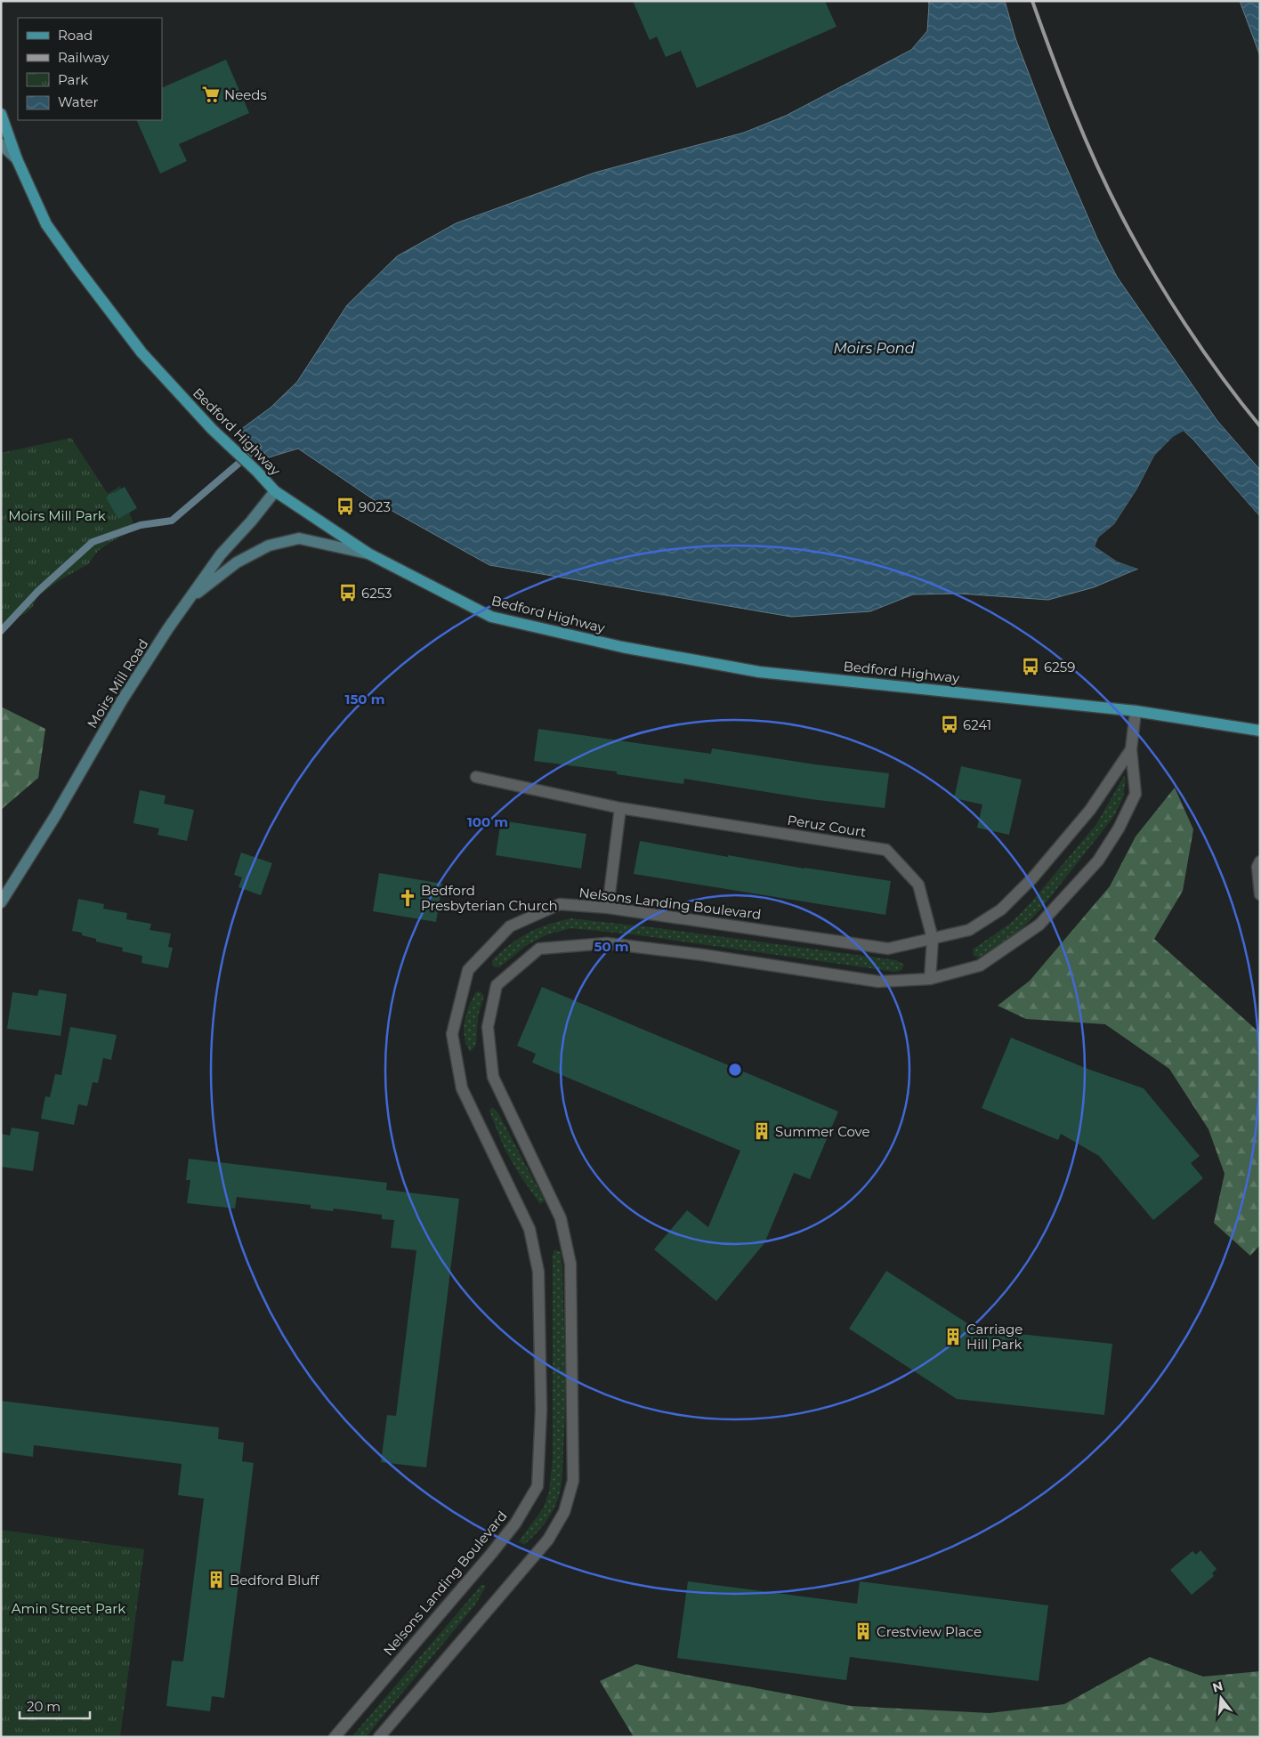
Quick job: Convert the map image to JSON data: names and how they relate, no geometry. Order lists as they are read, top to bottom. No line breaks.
{"streets":{"main road":["Bedford Highway"],"street":["Moirs Mill Road","Peruz Court","Nelsons Landing Boulevard"]},"crossings":[["Bedford Highway","Moirs Mill Road"],["Bedford Highway","Nelsons Landing Boulevard"],["Peruz Court","Nelsons Landing Boulevard"]],"water":["Moirs Pond"],"parks":["Moirs Mill Park","Amin Street Park"],"places":{"supermarket":["Needs"],"bus stop":["9023","6253","6259","6241"],"church":["Bedford Presbyterian Church"],"building":["Summer Cove","Carriage Hill Park","Bedford Bluff","Crestview Place"]},"legend":["Road","Railway","Park","Water"],"scale_bar":"20 m","north":"top","rings":["150 m","100 m","50 m"]}
